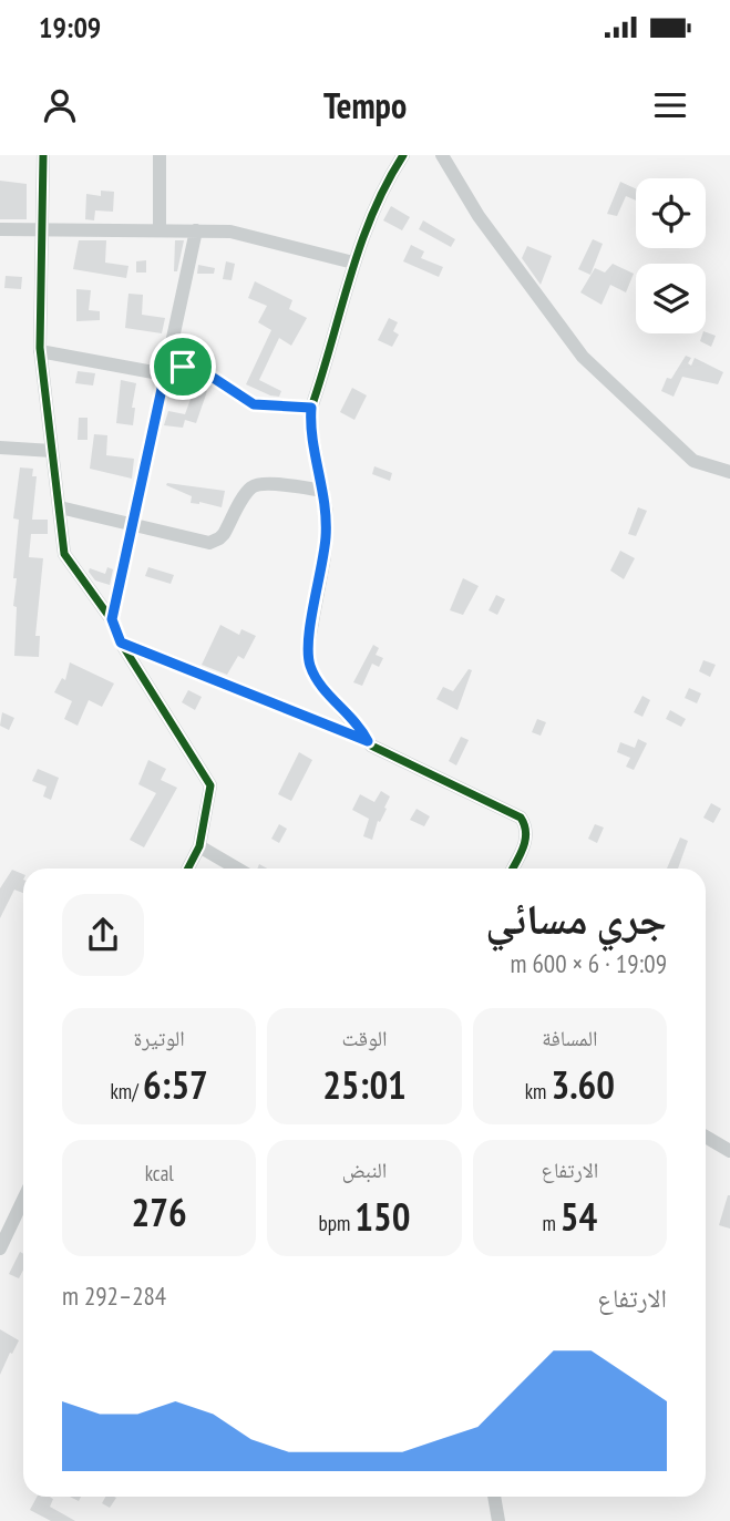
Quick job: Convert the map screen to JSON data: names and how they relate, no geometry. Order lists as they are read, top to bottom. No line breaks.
{"page":{"status":"19:09","header":"Tempo","heading":["جري مسائي","19:09 · 6 × 600 m"],"stats":[["المسافة","3.60 km"],["الوقت","25:01"],["الوتيرة","6:57 /km"],["الارتفاع","54 m"],["النبض","150 bpm"],["kcal","276"]],"chart":["الارتفاع","284–292 m"]}}
